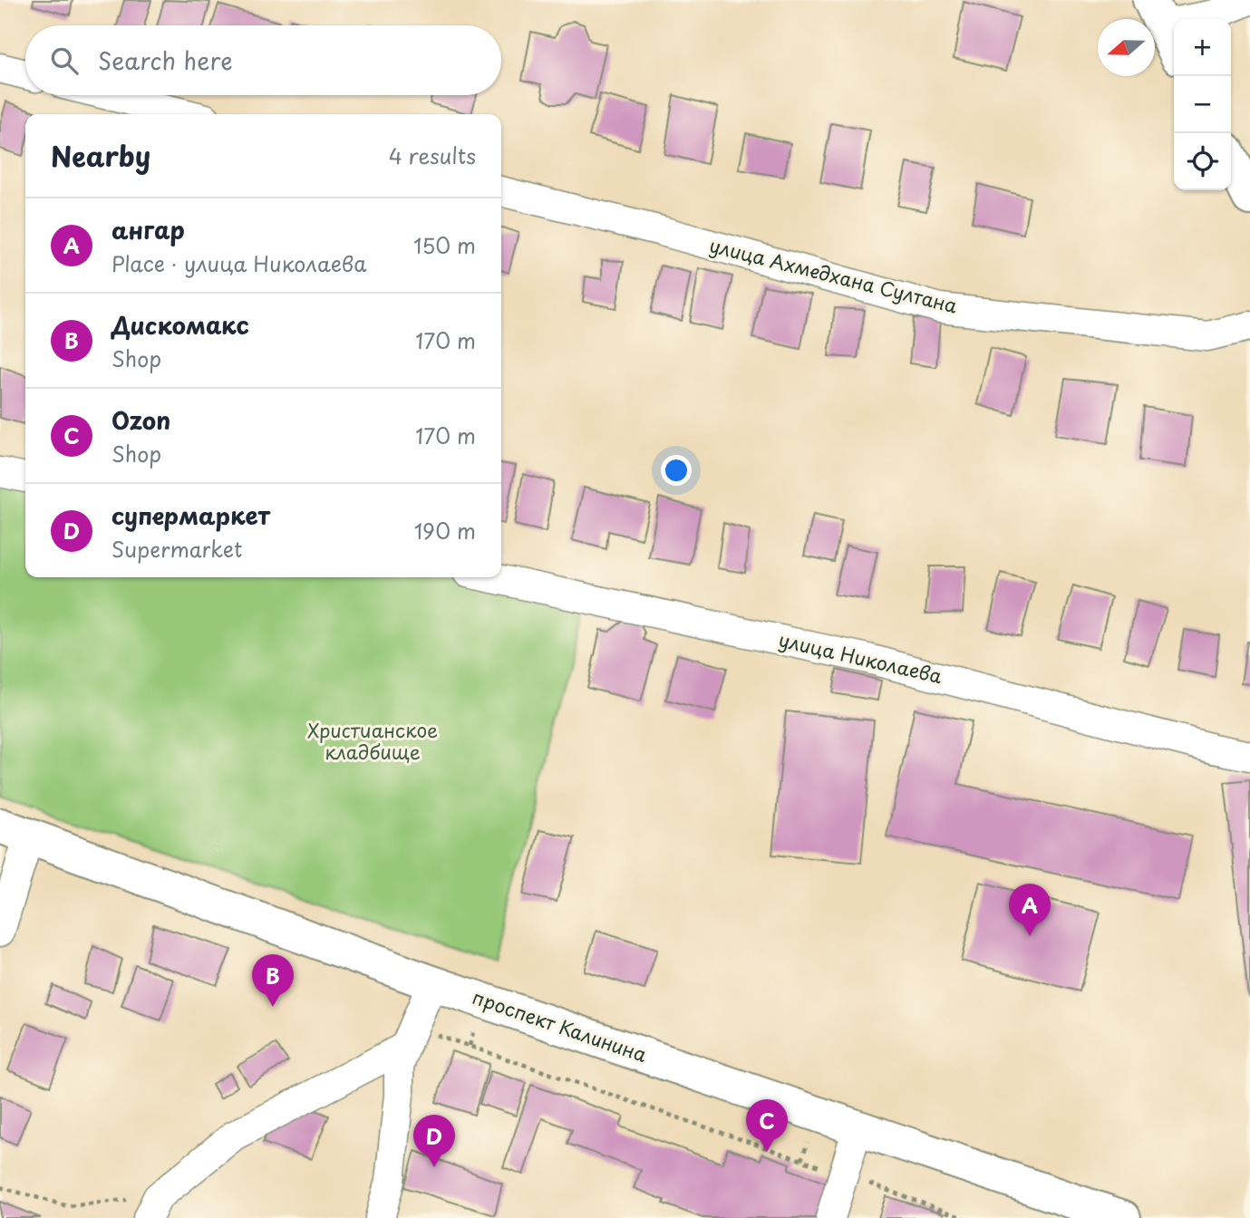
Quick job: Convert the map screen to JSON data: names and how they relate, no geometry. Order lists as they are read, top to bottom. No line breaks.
{"streets":{"main road":["проспект Калинина"],"street":["улица Ахмедхана Султана","улица Николаева"]},"parks":["Христианское кладбище"],"north":"left","page":{"map_buttons":["+","−"],"search":"Search here","heading":["Nearby","4 results"],"list":[{"mark":"A","name":"ангар","note":"Place · улица Николаева","value":"150 m"},{"mark":"B","name":"Дискомакс","note":"Shop","value":"170 m"},{"mark":"C","name":"Ozon","note":"Shop","value":"170 m"},{"mark":"D","name":"супермаркет","note":"Supermarket","value":"190 m"}],"pins":["A","B","C","D"]}}
